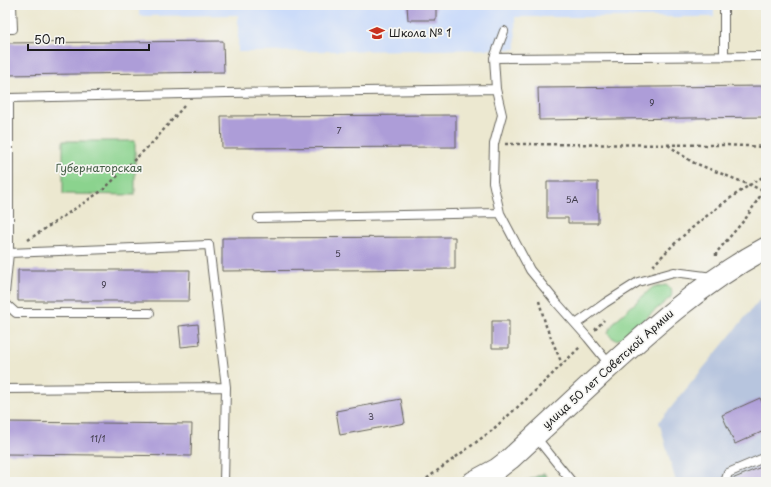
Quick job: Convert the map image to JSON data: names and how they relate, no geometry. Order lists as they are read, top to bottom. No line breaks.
{"streets":{"street":["улица 50 лет Советской Армии"]},"parks":["Губернаторская"],"places":{"school or university":["Школа № 1"]},"house_numbers":["9","7","5А","5","9","3","11/1"],"scale_bar":"50 m"}
